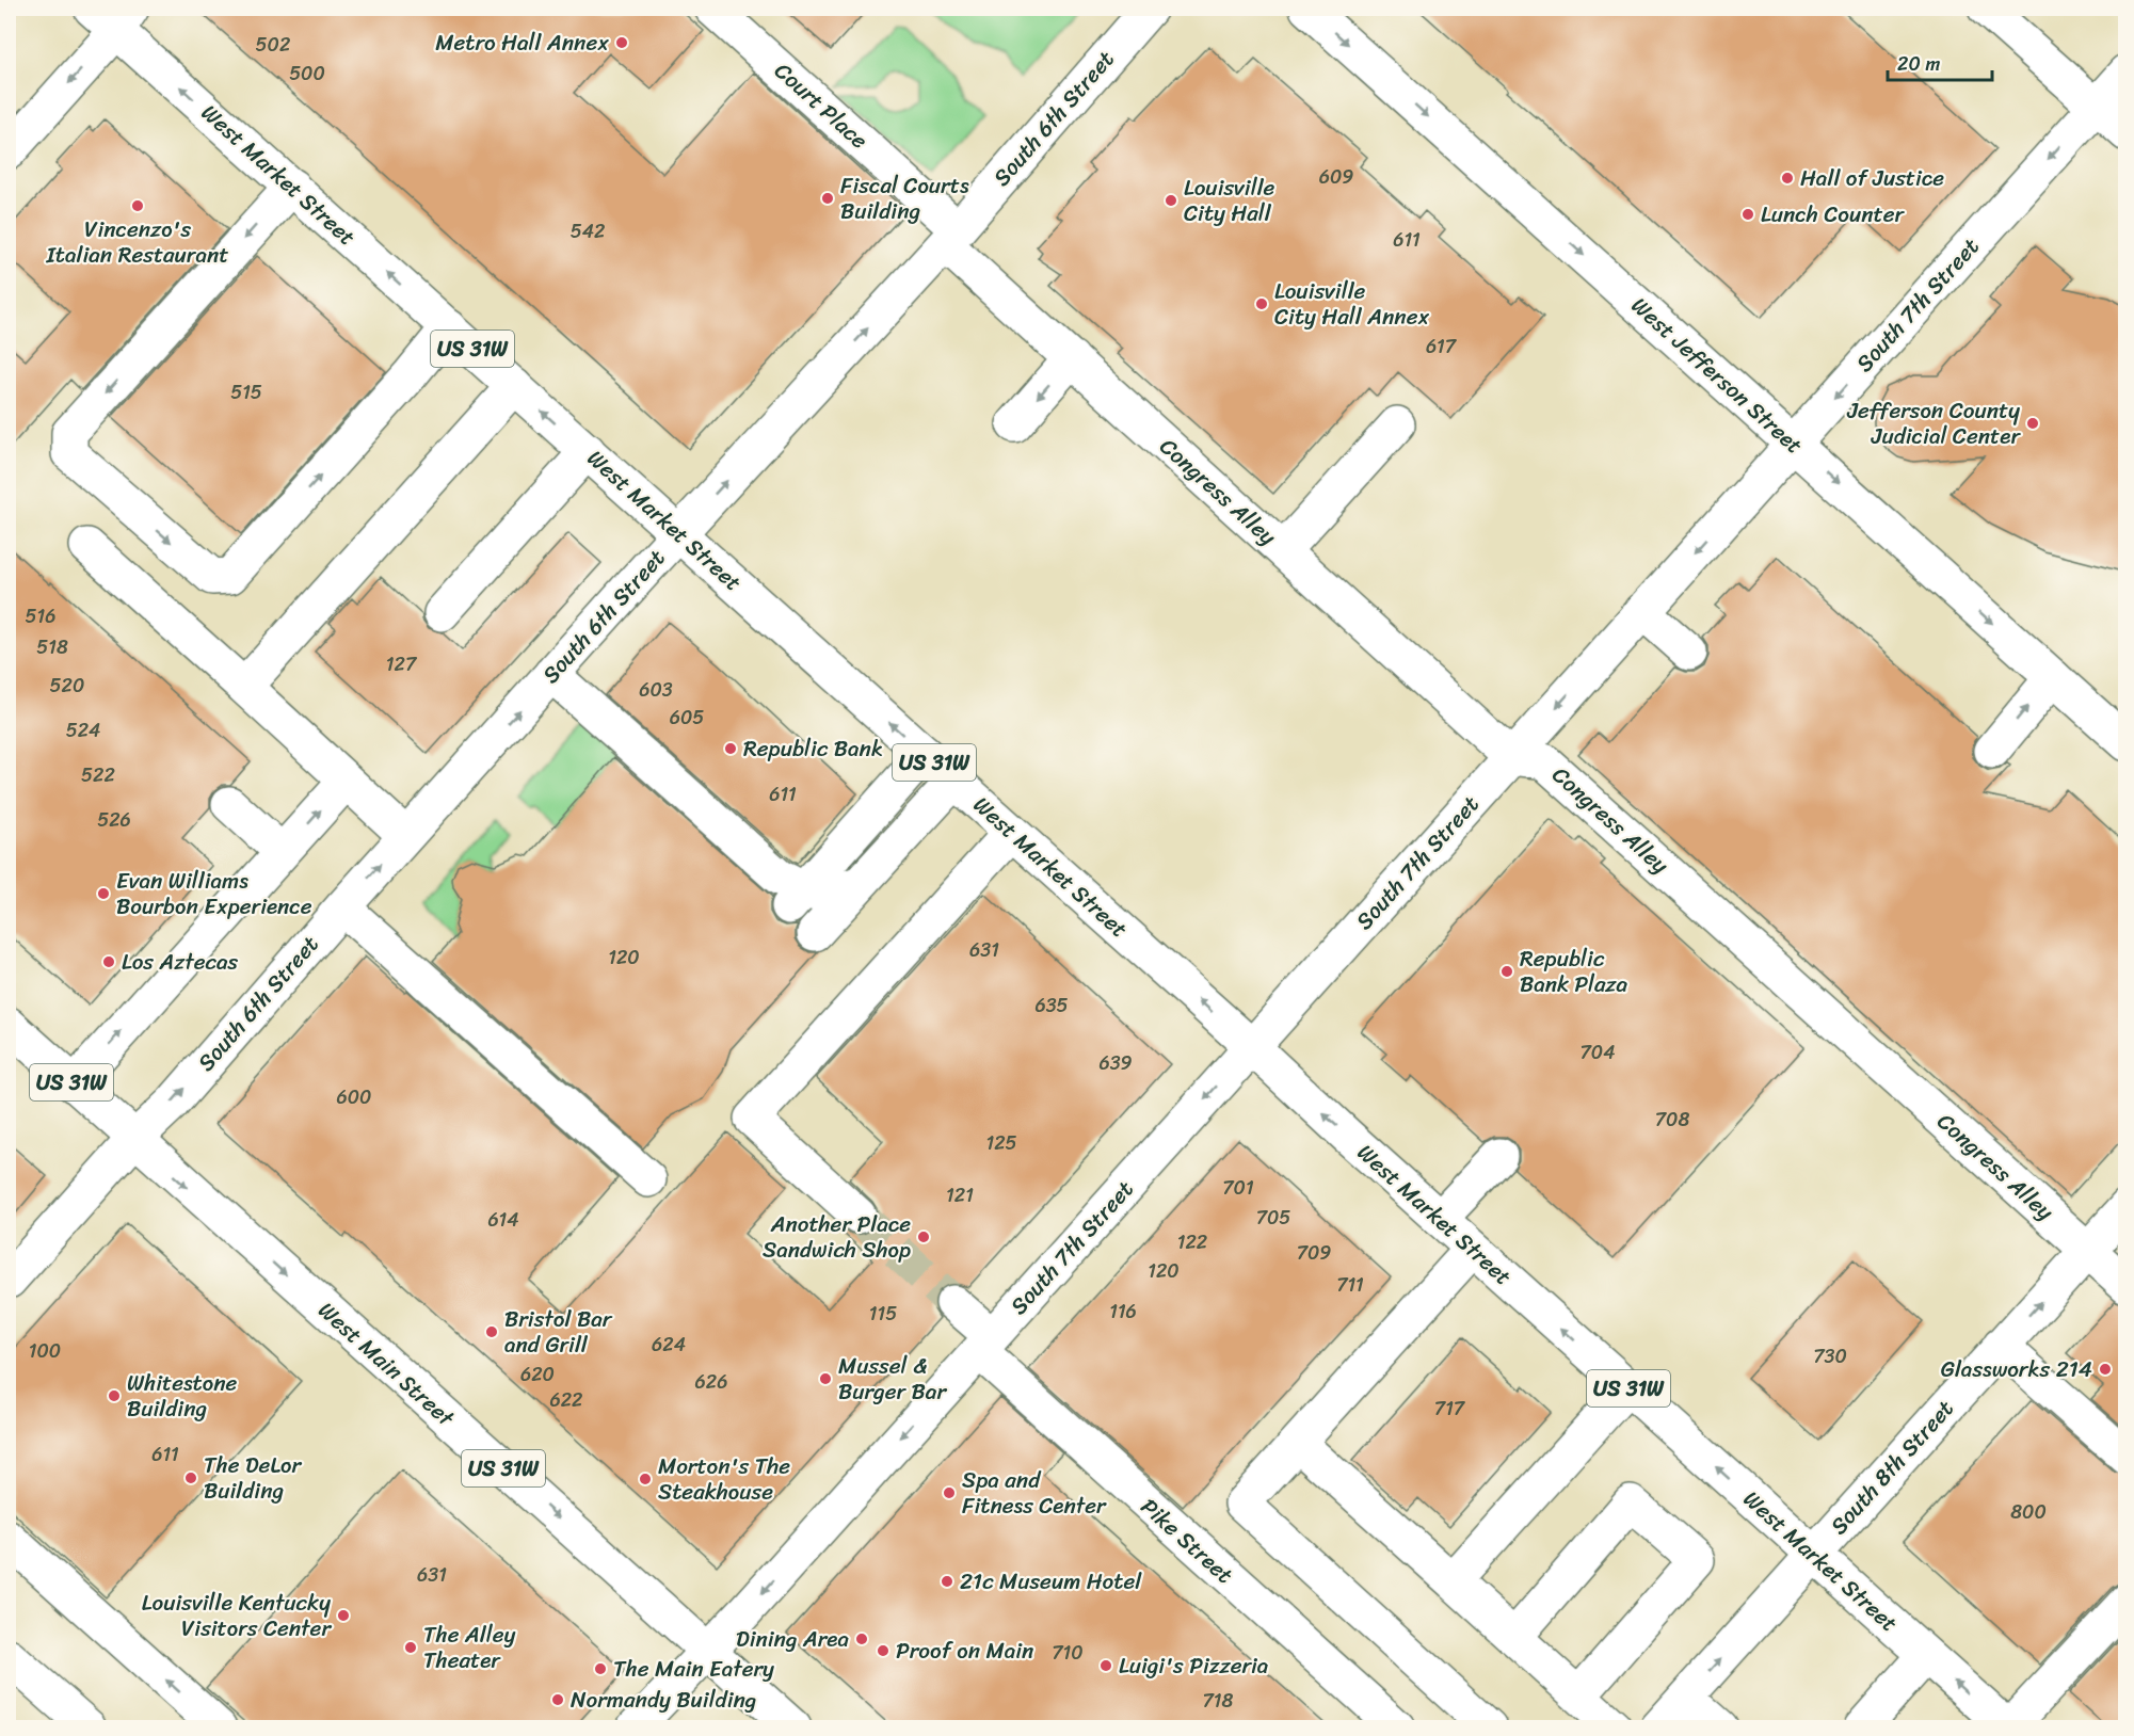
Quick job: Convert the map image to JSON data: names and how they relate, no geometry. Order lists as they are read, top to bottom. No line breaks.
{"streets":{"street":["Court Place","South 6th Street","West Market Street","South 7th Street","US 31W","West Jefferson Street","Congress Alley","West Main Street","South 8th Street","Pike Street"]},"crossings":[["Court Place","South 6th Street"],["Court Place","Congress Alley"],["South 6th Street","West Market Street"],["South 6th Street","Congress Alley"],["South 6th Street","West Main Street"],["West Market Street","South 7th Street"],["West Market Street","South 8th Street"],["South 7th Street","West Jefferson Street"],["South 7th Street","Congress Alley"],["South 7th Street","West Main Street"],["South 7th Street","Pike Street"],["Congress Alley","South 8th Street"]],"one_way":["South 7th Street","West Jefferson Street"],"places":["Metro Hall Annex","Hall of Justice","Fiscal Courts Building","Louisville City Hall","Vincenzo's Italian Restaurant","Lunch Counter","Louisville City Hall Annex","Jefferson County Judicial Center","Republic Bank","Evan Williams Bourbon Experience","Los Aztecas","Republic Bank Plaza","Another Place Sandwich Shop","Bristol Bar and Grill","Glassworks 214","Mussel & Burger Bar","Whitestone Building","The DeLor Building","Morton's The Steakhouse","Spa and Fitness Center","21c Museum Hotel","Louisville Kentucky Visitors Center","Dining Area","The Alley Theater","Proof on Main","Luigi's Pizzeria","The Main Eatery","Normandy Building"],"house_numbers":["502","500","609","542","611","617","515","516","518","127","520","603","605","524","522","611","526","631","120","635","704","639","600","708","125","701","121","705","614","122","709","120","711","116","115","624","100","730","620","626","622","717","611","800","631","710","718"],"scale_bar":"20 m"}
